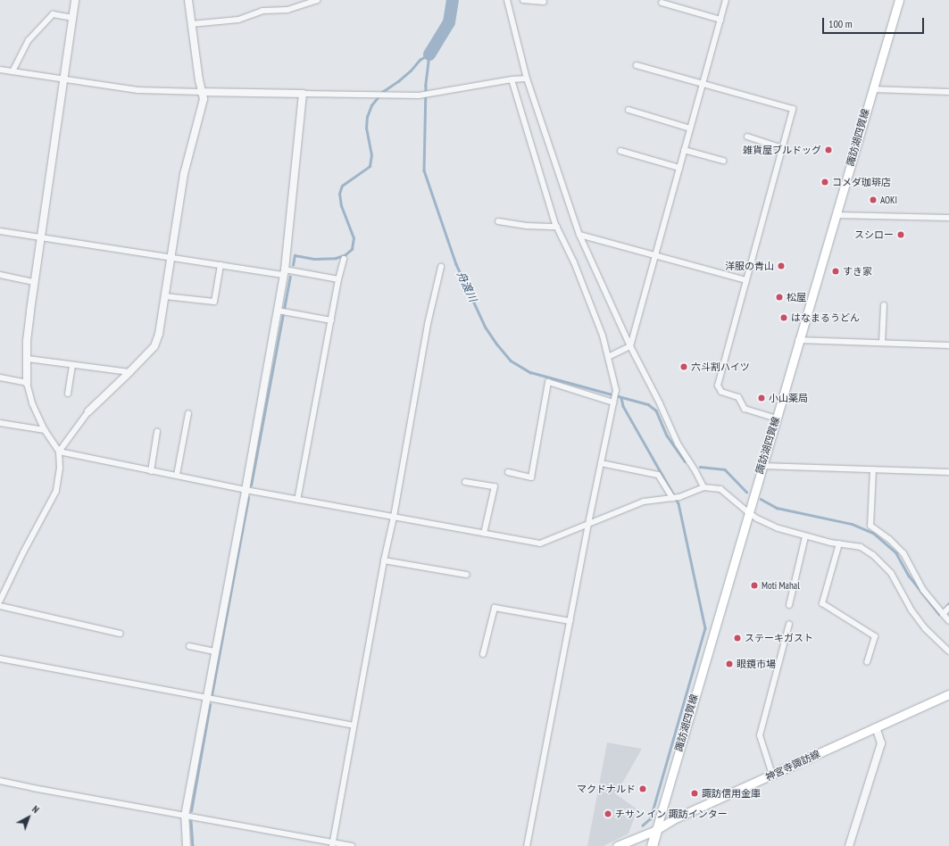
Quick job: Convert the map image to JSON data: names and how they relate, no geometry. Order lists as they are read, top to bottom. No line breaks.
{"streets":{"main road":["諏訪湖四賀線","神宮寺諏訪線"]},"crossings":[["諏訪湖四賀線","神宮寺諏訪線"]],"water":["舟渡川"],"places":["雑貨屋ブルドッグ","コメダ珈琲店","AOKI","スシロー","洋服の青山","すき家","松屋","はなまるうどん","六斗割ハイツ","小山薬局","Moti Mahal","ステーキガスト","眼鏡市場","マクドナルド","諏訪信用金庫","チサン イン 諏訪インター"],"scale_bar":"100 m","north":"top right"}
